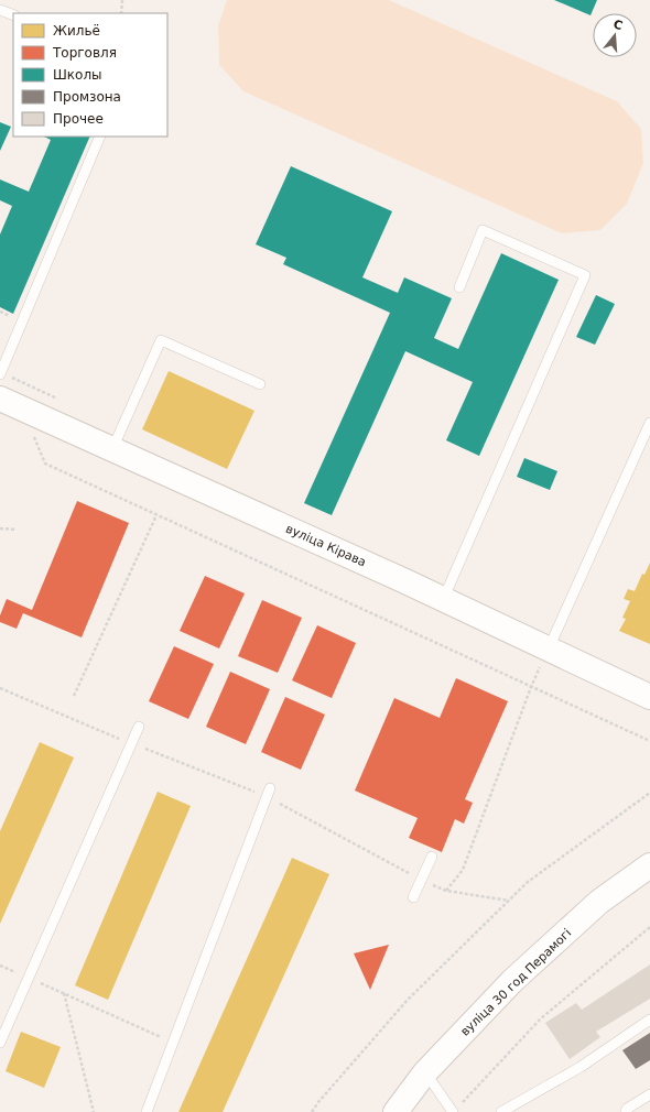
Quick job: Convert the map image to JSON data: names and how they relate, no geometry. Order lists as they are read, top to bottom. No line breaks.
{"streets":{"street":["вуліца Кірава","вуліца 30 год Перамогі"]},"legend":["Жильё","Торговля","Школы","Промзона","Прочее"],"north":"top"}
